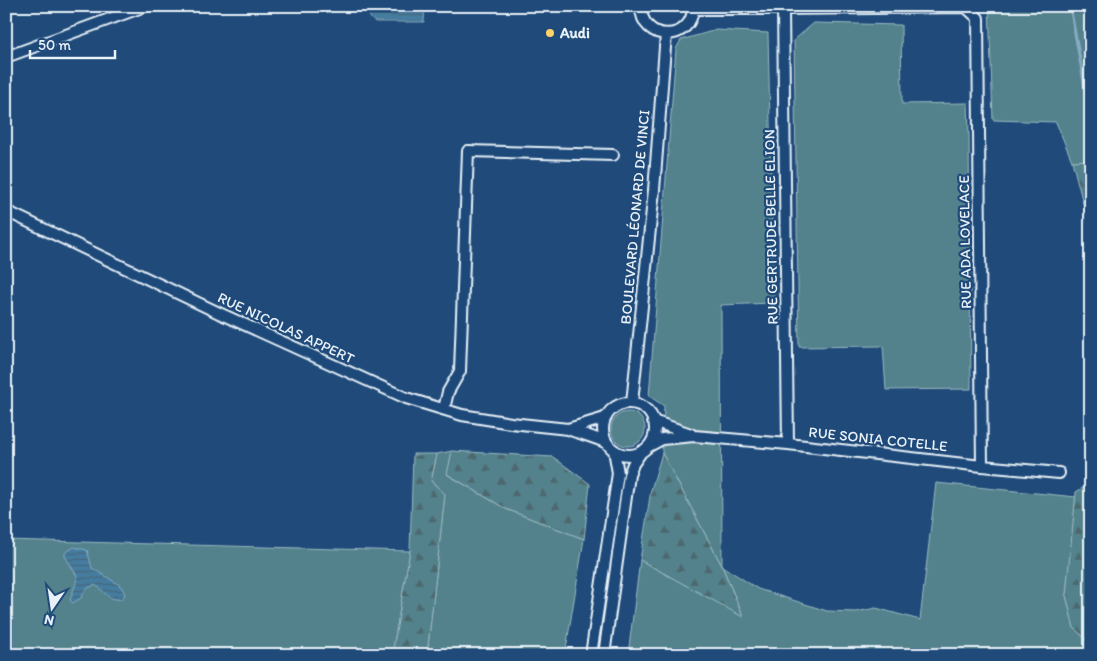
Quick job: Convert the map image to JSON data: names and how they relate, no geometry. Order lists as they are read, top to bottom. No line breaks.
{"streets":{"street":["BOULEVARD LÉONARD DE VINCI","RUE GERTRUDE BELLE ELION","RUE ADA LOVELACE","RUE NICOLAS APPERT","RUE SONIA COTELLE"]},"crossings":[["RUE GERTRUDE BELLE ELION","RUE ADA LOVELACE"],["RUE GERTRUDE BELLE ELION","RUE SONIA COTELLE"],["RUE ADA LOVELACE","RUE SONIA COTELLE"]],"places":["Audi"],"scale_bar":"50 m","north":"bottom"}
